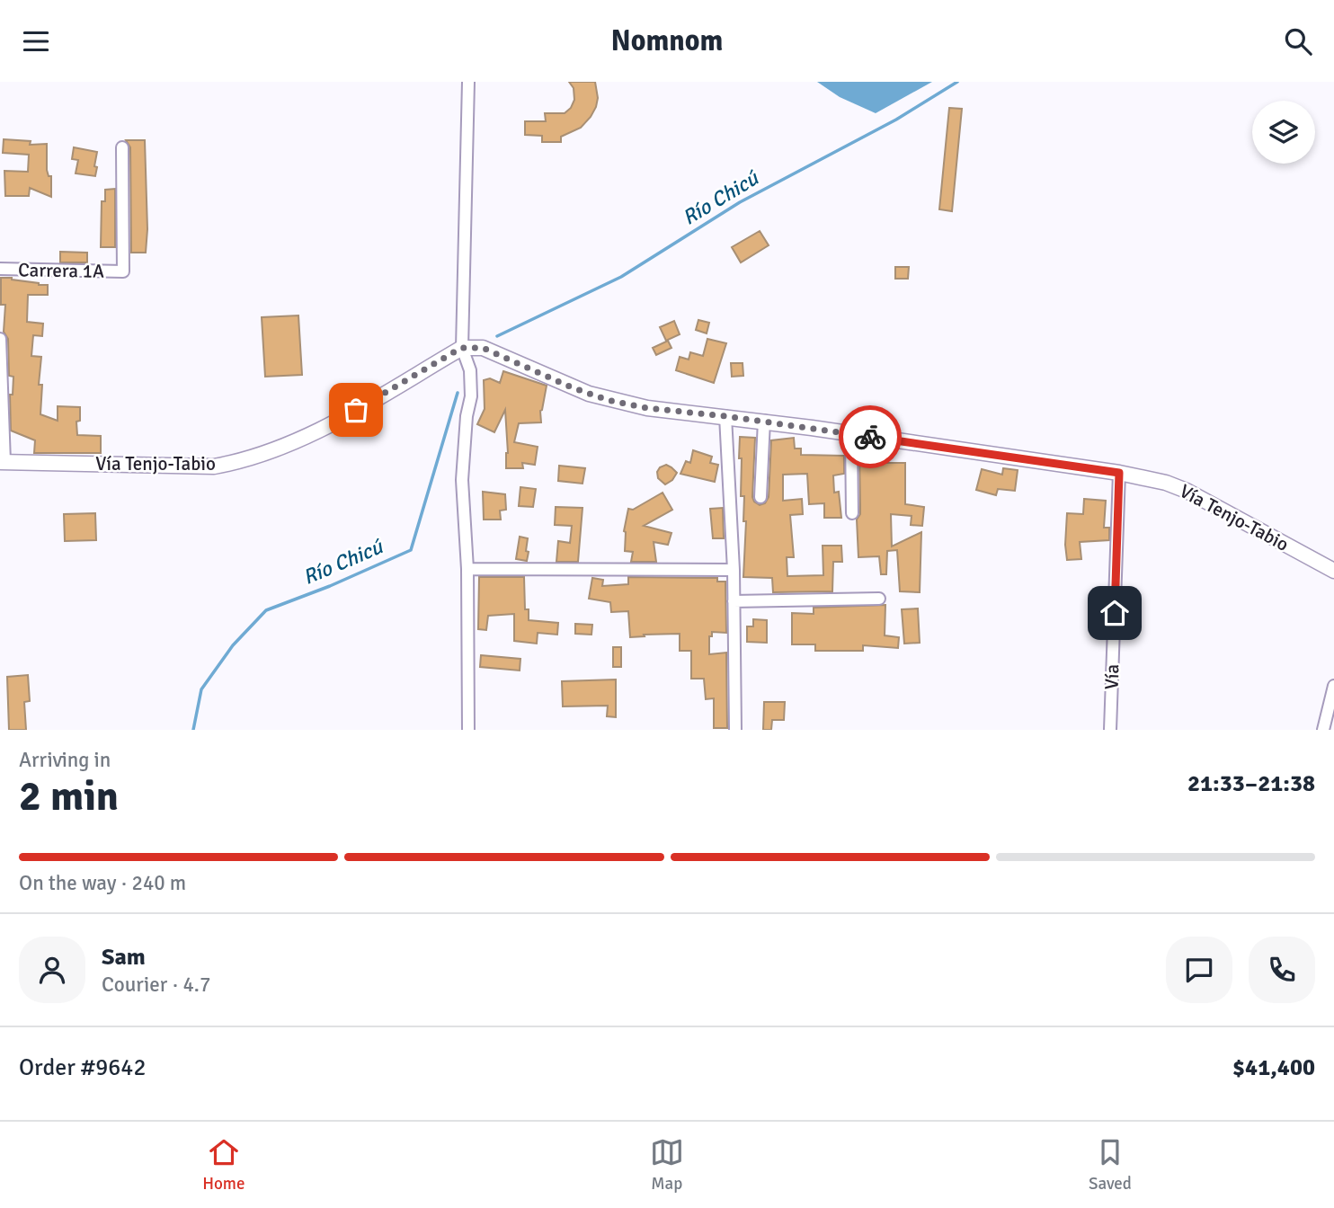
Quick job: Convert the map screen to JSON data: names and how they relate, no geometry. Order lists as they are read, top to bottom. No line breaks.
{"streets":{"main road":["Vía Tenjo-Tabio"],"street":["Carrera 1A","Vía"]},"crossings":[["Vía Tenjo-Tabio","Vía"]],"water":["Río Chicú"],"page":{"header":"Nomnom","heading":["2 min","Arriving in","21:33–21:38"],"panel":["Sam","Courier · 4.7","Order #9642","$41,400"],"bar":"On the way · 240 m","tabs":["Home","Map","Saved"]}}
